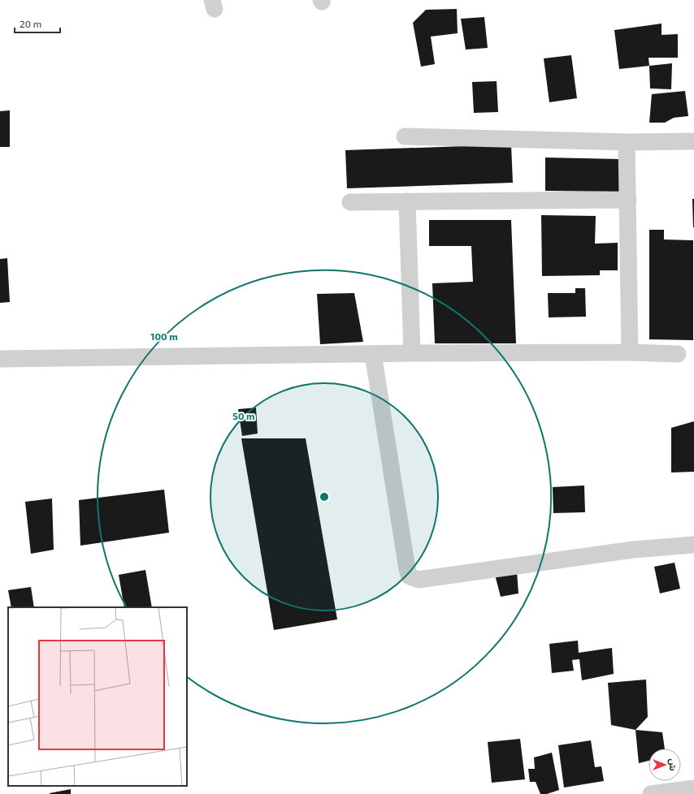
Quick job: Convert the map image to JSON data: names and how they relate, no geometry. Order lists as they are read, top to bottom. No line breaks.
{"scale_bar":"20 m","north":"right","rings":["100 m","50 m"]}
